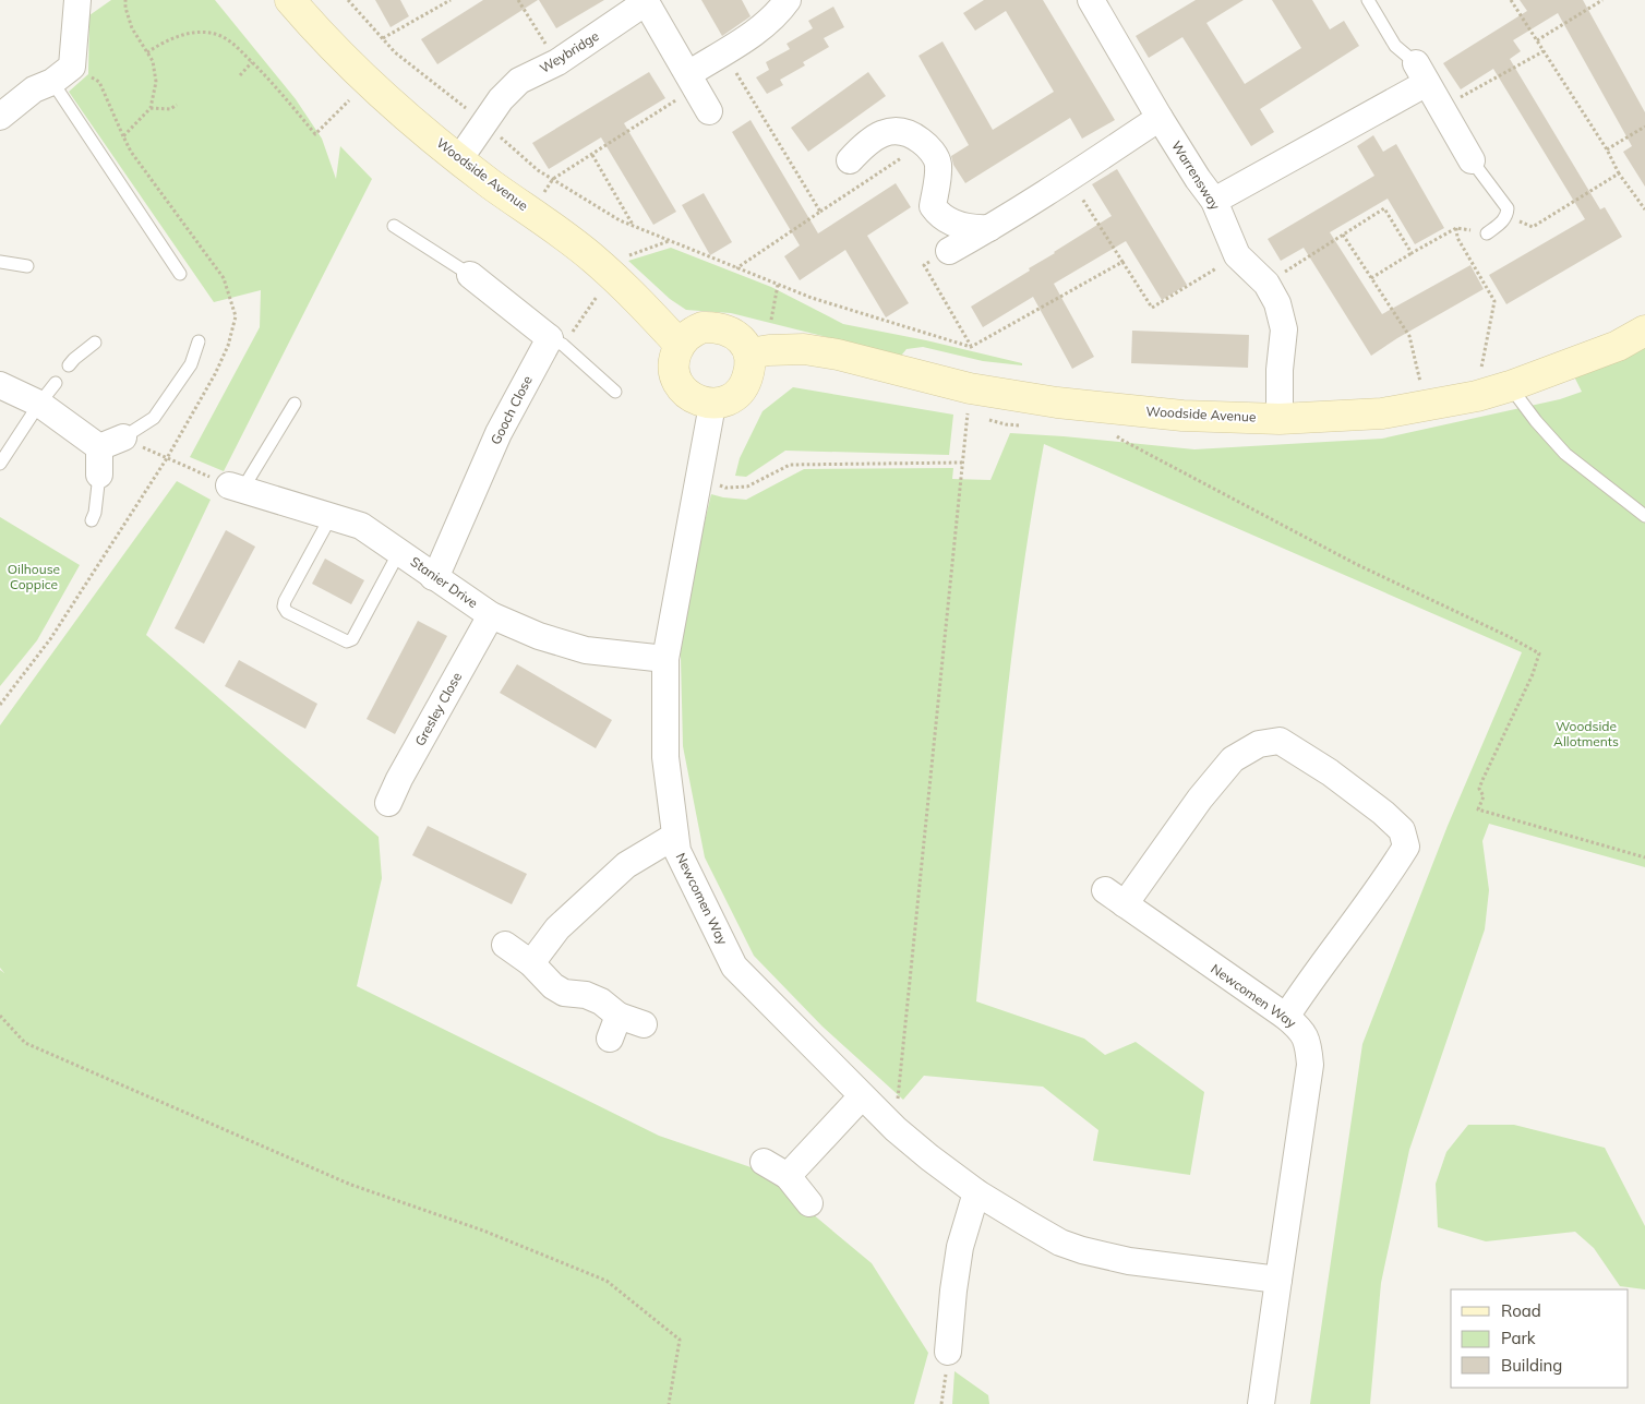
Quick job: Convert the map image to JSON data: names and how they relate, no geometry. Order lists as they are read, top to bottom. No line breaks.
{"streets":{"street":["Weybridge","Woodside Avenue","Warrensway","Gooch Close","Stanier Drive","Gresley Close","Newcomen Way"]},"crossings":[["Weybridge","Woodside Avenue"],["Woodside Avenue","Warrensway"],["Woodside Avenue","Newcomen Way"],["Gooch Close","Stanier Drive"],["Stanier Drive","Gresley Close"],["Stanier Drive","Newcomen Way"]],"parks":["Oilhouse Coppice","Woodside Allotments"],"legend":["Road","Park","Building"]}
